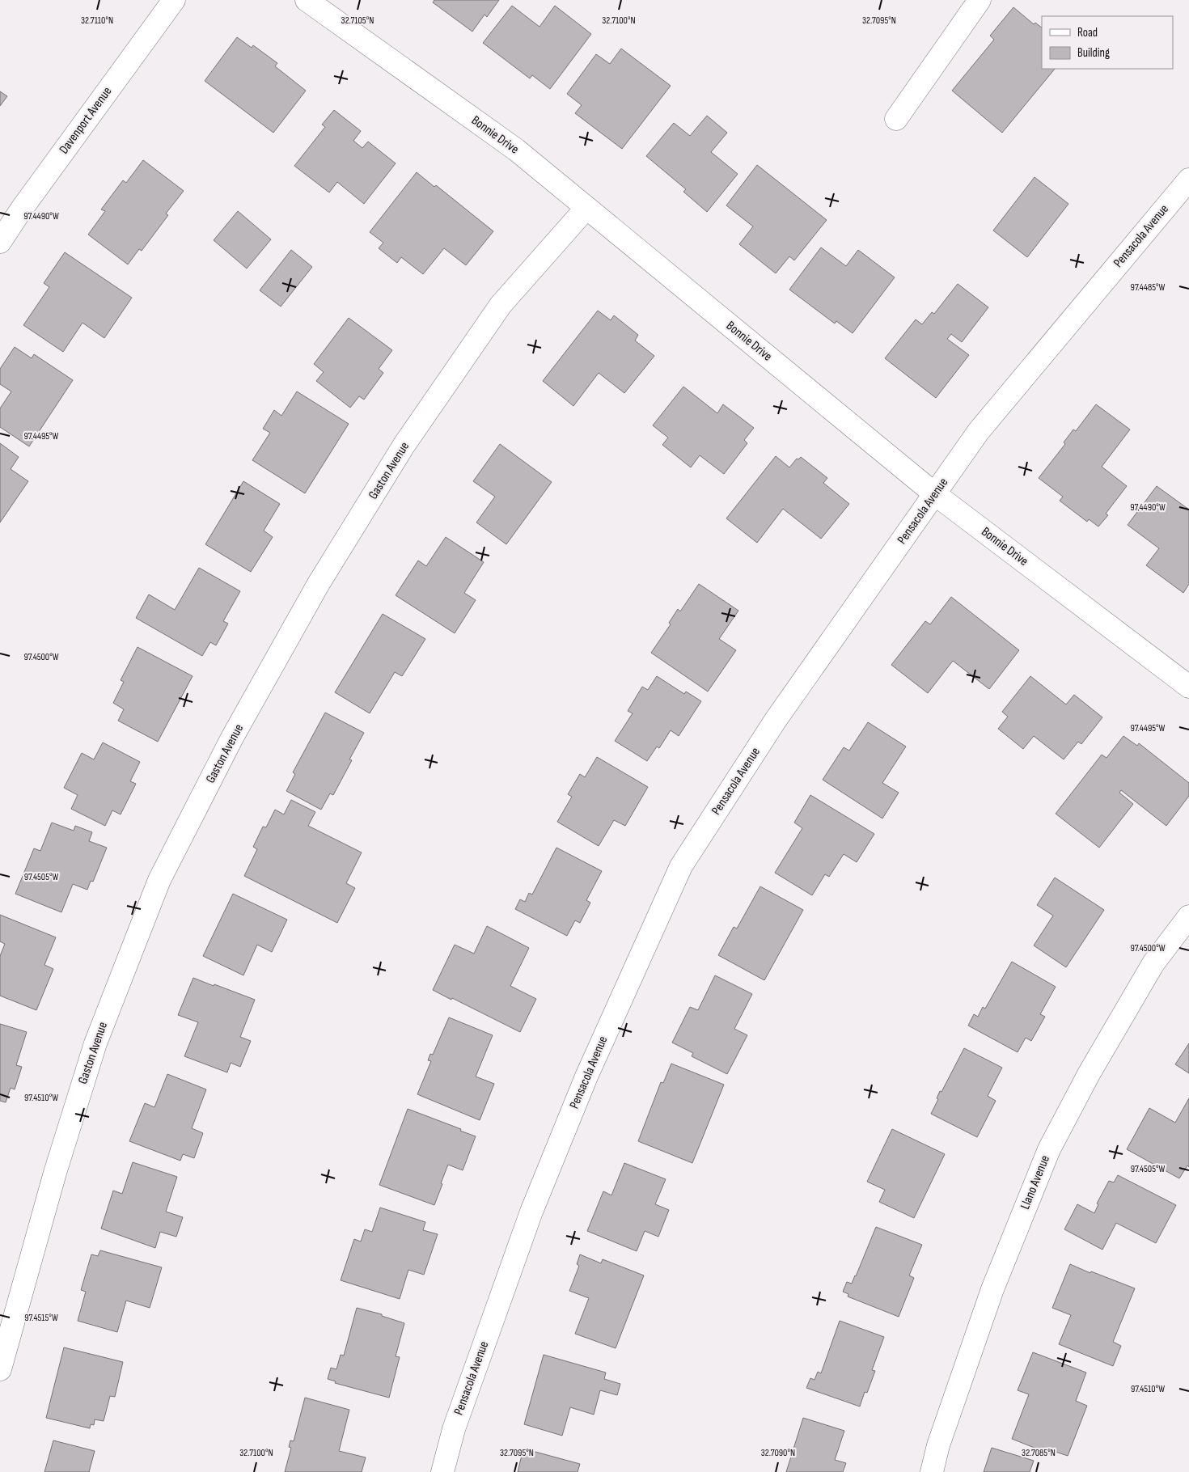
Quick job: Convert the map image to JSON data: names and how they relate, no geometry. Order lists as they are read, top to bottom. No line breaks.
{"streets":{"street":["Davenport Avenue","Bonnie Drive","Pensacola Avenue","Gaston Avenue","Llano Avenue"]},"crossings":[["Bonnie Drive","Pensacola Avenue"],["Bonnie Drive","Gaston Avenue"]],"legend":["Road","Building"],"coordinates":["32.7110°N","32.7105°N","32.7100°N","32.7095°N","97.4490°W","97.4485°W","97.4495°W","97.4500°W","97.4505°W","97.4510°W","97.4515°W","32.7090°N","32.7085°N"]}
